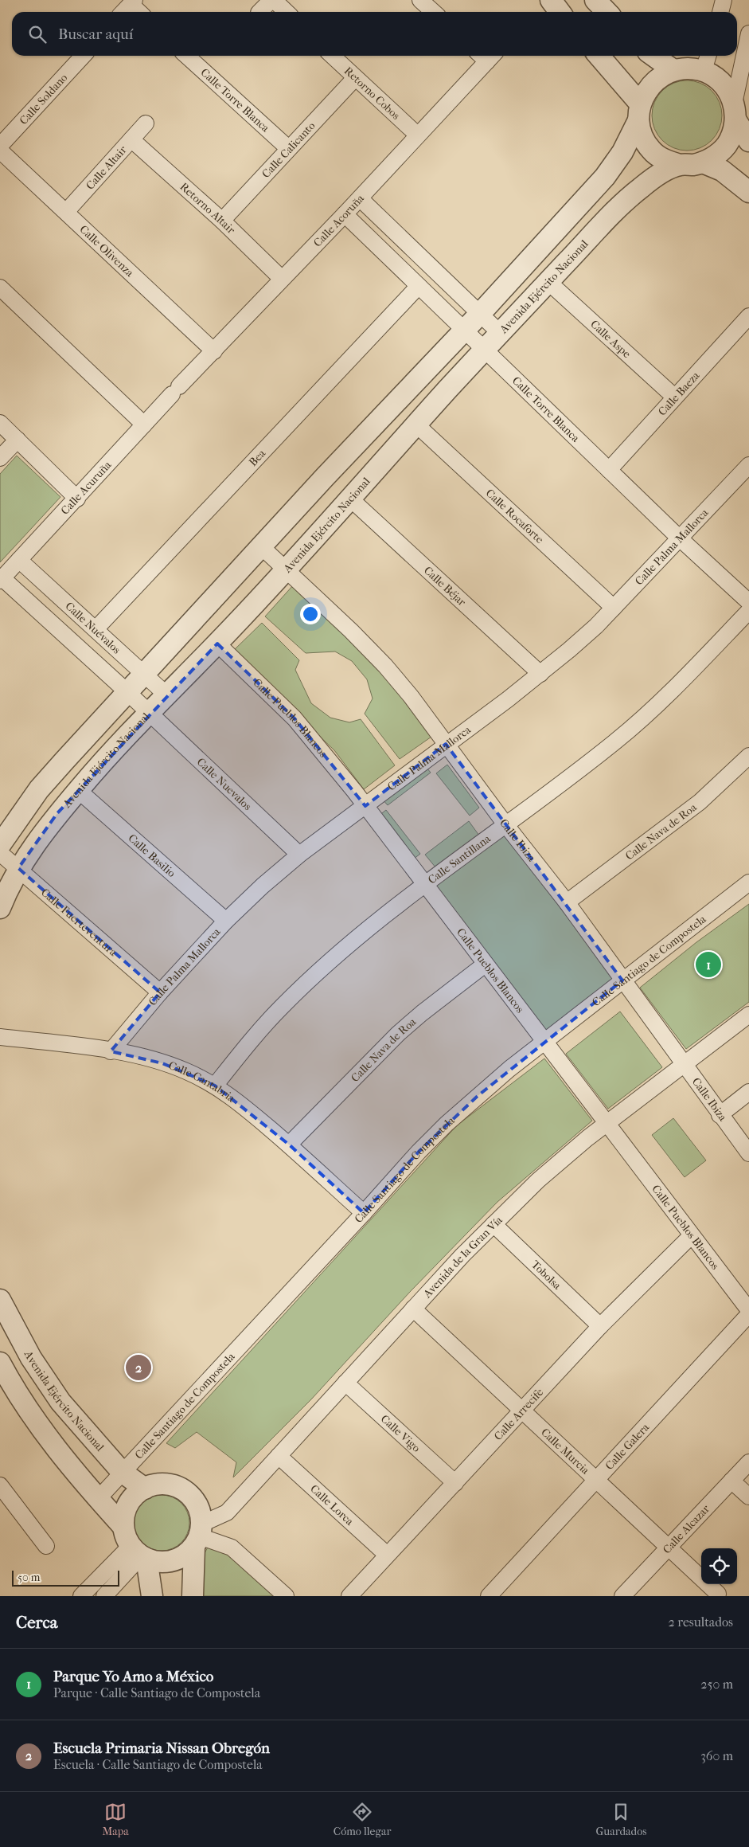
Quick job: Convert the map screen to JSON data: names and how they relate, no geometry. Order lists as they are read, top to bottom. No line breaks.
{"streets":{"street":["Retorno Cobos","Calle Soldano","Calle Torre Blanca","Calle Calicanto","Calle Altair","Retorno Altair","Calle Acoruña","Calle Olivenza","Avenida Ejército Nacional","Calle Aspe","Calle Baeza","Bea","Calle Acuruña","Calle Rocaforte","Calle Palma Mallorca","Calle Béjar","Calle Nuévalos","Calle Pueblos Blancos","Calle Nuevalos","Calle Nava de Roa","Calle Ibiza","Calle Basilio","Calle Santillana","Calle Fuerteventura","Calle Santiago de Compostela","Calle Cantabria","Avenida de la Gran Vía","Tobolsa","Calle Arrecife","Calle Vigo","Calle Galera","Calle Murcia","Calle Lorca","Calle Alcazar"]},"crossings":[["Retorno Cobos","Calle Calicanto"],["Retorno Cobos","Calle Acoruña"],["Calle Torre Blanca","Calle Calicanto"],["Calle Torre Blanca","Calle Acoruña"],["Calle Torre Blanca","Avenida Ejército Nacional"],["Calle Torre Blanca","Calle Baeza"],["Calle Torre Blanca","Bea"],["Calle Torre Blanca","Calle Palma Mallorca"],["Calle Calicanto","Retorno Altair"],["Calle Altair","Retorno Altair"],["Calle Altair","Calle Olivenza"],["Retorno Altair","Calle Acoruña"],["Calle Acoruña","Calle Olivenza"],["Calle Acoruña","Calle Acuruña"],["Avenida Ejército Nacional","Calle Aspe"],["Avenida Ejército Nacional","Calle Rocaforte"],["Avenida Ejército Nacional","Calle Béjar"],["Avenida Ejército Nacional","Calle Nuévalos"],["Avenida Ejército Nacional","Calle Pueblos Blancos"],["Avenida Ejército Nacional","Calle Nuevalos"],["Avenida Ejército Nacional","Calle Ibiza"],["Avenida Ejército Nacional","Calle Basilio"],["Avenida Ejército Nacional","Calle Fuerteventura"],["Avenida Ejército Nacional","Calle Santiago de Compostela"],["Avenida Ejército Nacional","Avenida de la Gran Vía"],["Calle Aspe","Calle Baeza"],["Bea","Calle Nuévalos"],["Calle Acuruña","Calle Nuévalos"],["Calle Rocaforte","Calle Palma Mallorca"],["Calle Palma Mallorca","Calle Béjar"],["Calle Palma Mallorca","Calle Pueblos Blancos"],["Calle Palma Mallorca","Calle Nuevalos"],["Calle Palma Mallorca","Calle Ibiza"],["Calle Palma Mallorca","Calle Basilio"],["Calle Palma Mallorca","Calle Fuerteventura"],["Calle Palma Mallorca","Calle Cantabria"],["Calle Pueblos Blancos","Calle Nava de Roa"],["Calle Pueblos Blancos","Calle Santillana"],["Calle Pueblos Blancos","Calle Santiago de Compostela"],["Calle Pueblos Blancos","Avenida de la Gran Vía"],["Calle Pueblos Blancos","Calle Arrecife"],["Calle Nava de Roa","Calle Ibiza"],["Calle Nava de Roa","Calle Cantabria"],["Calle Ibiza","Calle Santillana"],["Calle Ibiza","Calle Santiago de Compostela"],["Calle Ibiza","Avenida de la Gran Vía"],["Calle Santillana","Calle Cantabria"],["Calle Santiago de Compostela","Calle Cantabria"],["Avenida de la Gran Vía","Tobolsa"],["Avenida de la Gran Vía","Calle Vigo"],["Avenida de la Gran Vía","Calle Murcia"],["Avenida de la Gran Vía","Calle Lorca"],["Tobolsa","Calle Arrecife"],["Calle Arrecife","Calle Vigo"],["Calle Arrecife","Calle Murcia"],["Calle Arrecife","Calle Lorca"],["Calle Galera","Calle Murcia"],["Calle Murcia","Calle Alcazar"]],"scale_bar":"50 m","page":{"search":"Buscar aquí","pins":["1","2"],"scale":"50 m","heading":["Cerca","2 resultados"],"list":[{"mark":"1","name":"Parque Yo Amo a México","note":"Parque · Calle Santiago de Compostela","value":"250 m"},{"mark":"2","name":"Escuela Primaria Nissan Obregón","note":"Escuela · Calle Santiago de Compostela","value":"360 m"}],"nav":["Mapa","Cómo llegar","Guardados"]}}
